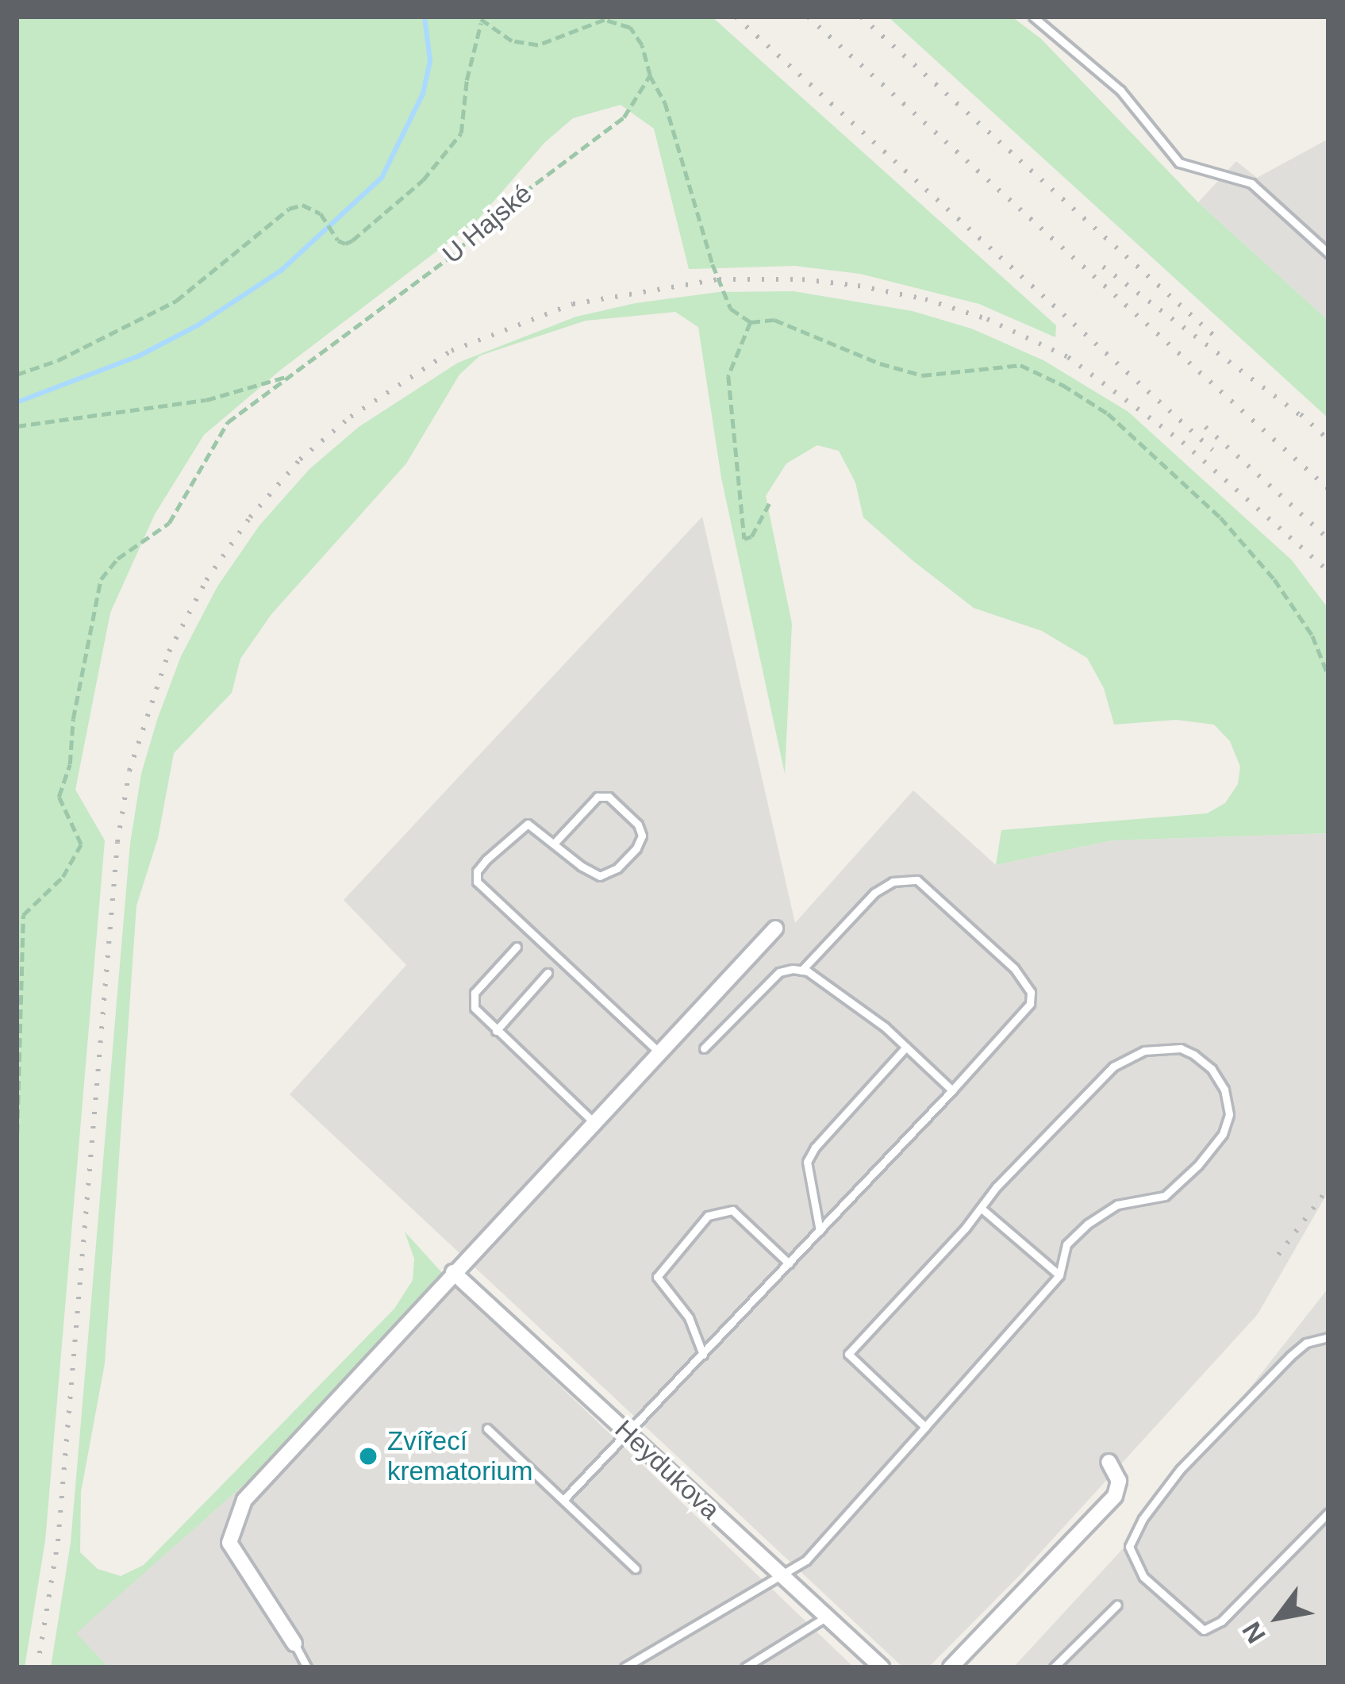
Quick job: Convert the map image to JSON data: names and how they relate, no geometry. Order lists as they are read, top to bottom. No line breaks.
{"streets":{"street":["Heydukova"],"path":["U Hajské"]},"places":["Zvířecí krematorium"],"north":"bottom left"}
